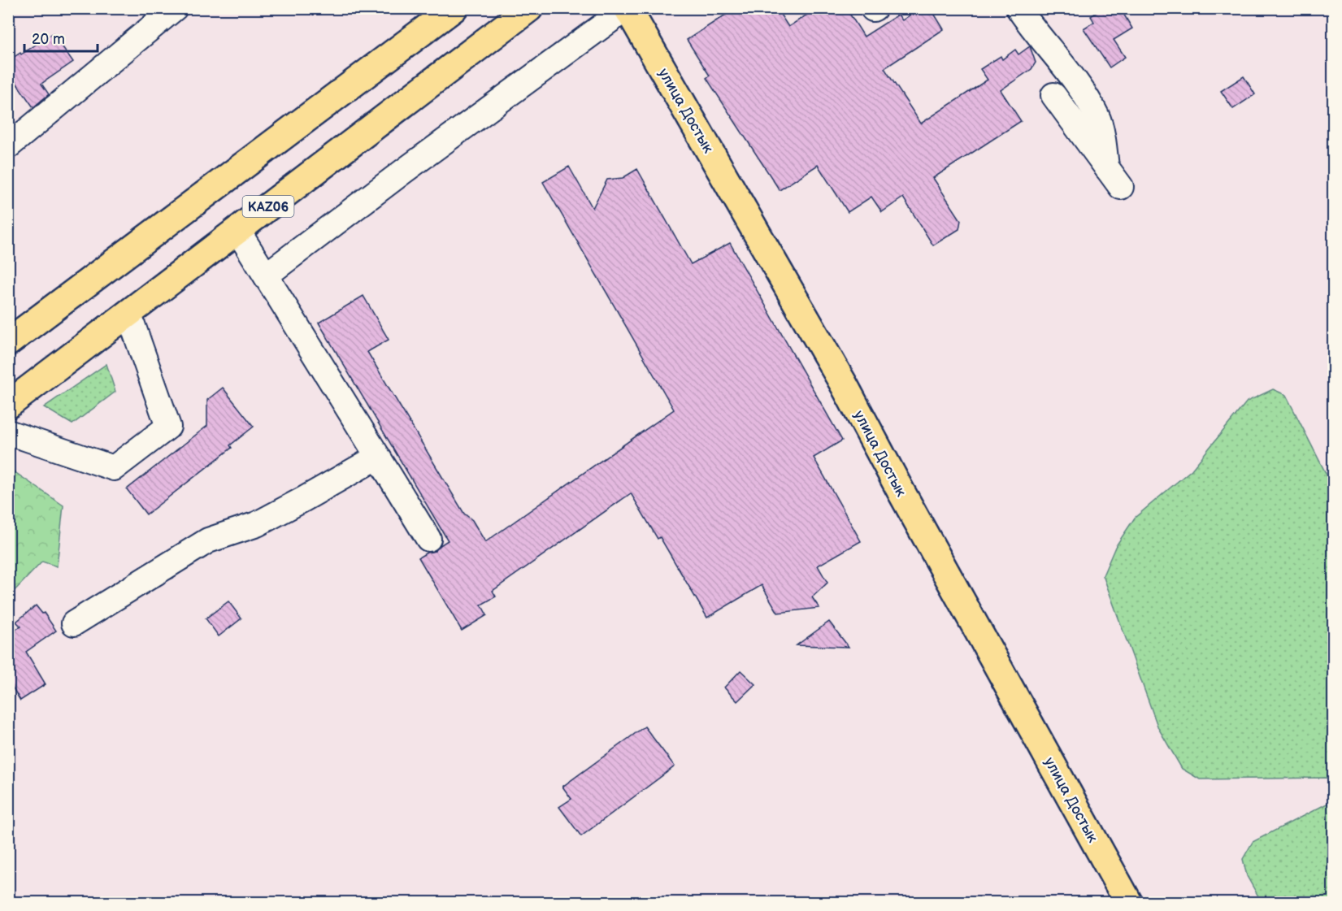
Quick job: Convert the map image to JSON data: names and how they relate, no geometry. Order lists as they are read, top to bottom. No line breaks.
{"streets":{"main road":["улица Достык","KАZ06"]},"scale_bar":"20 m"}
